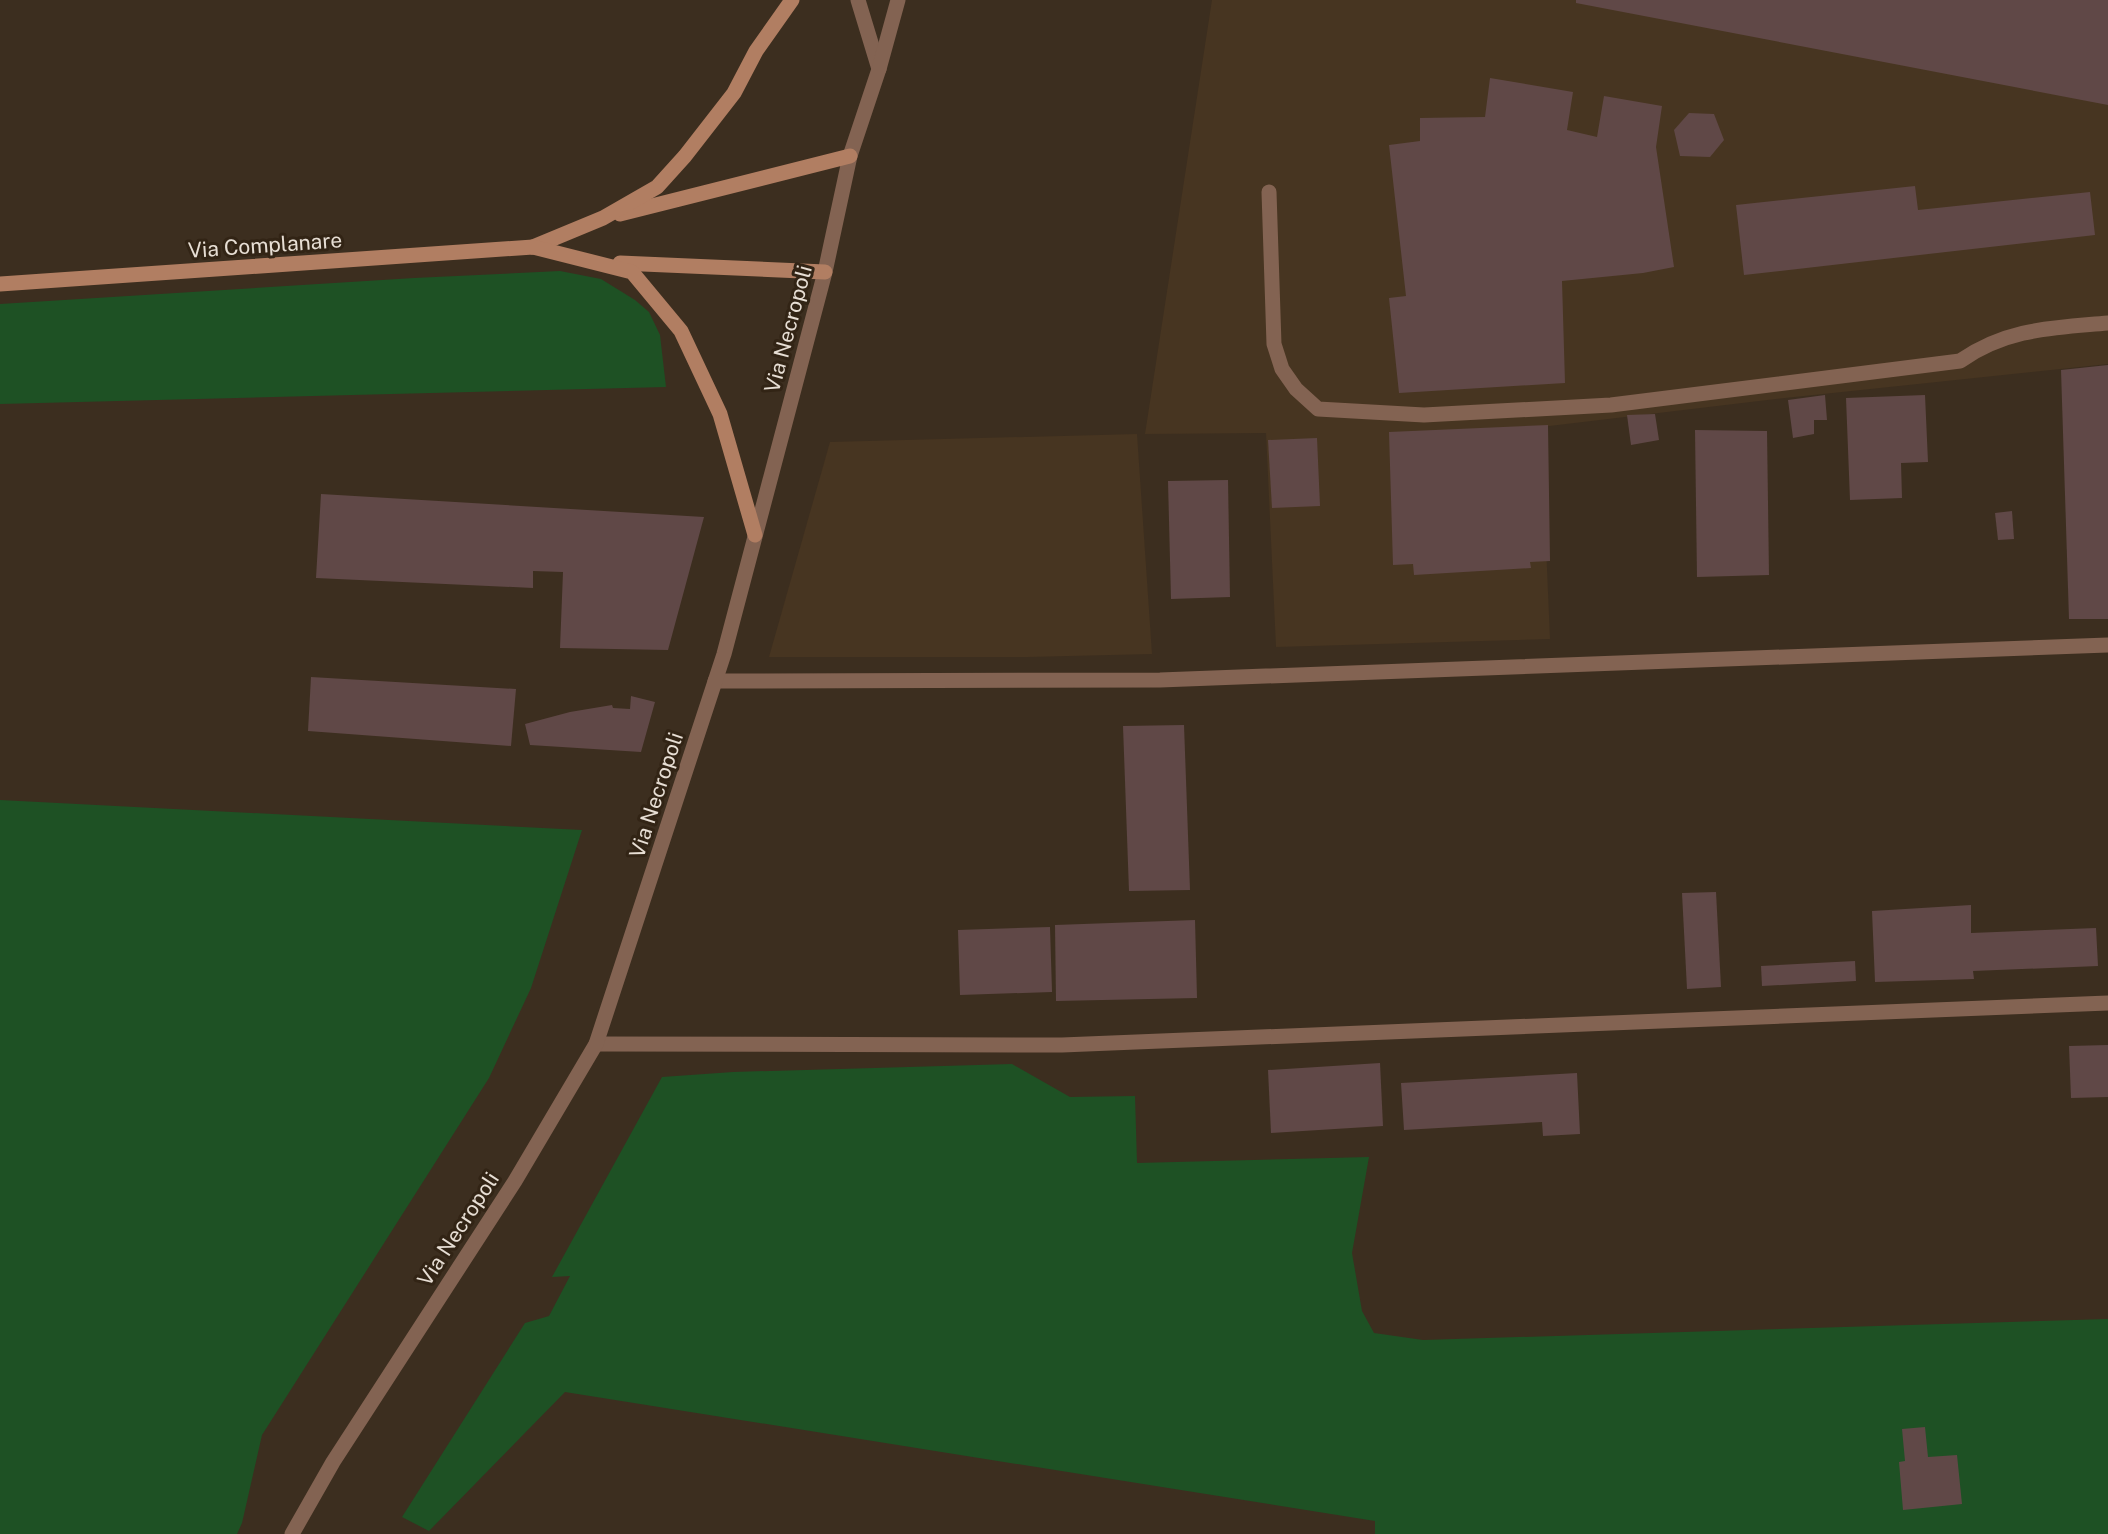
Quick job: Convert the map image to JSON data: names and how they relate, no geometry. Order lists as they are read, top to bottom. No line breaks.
{"streets":{"main road":["Via Complanare"],"street":["Via Necropoli"]}}
